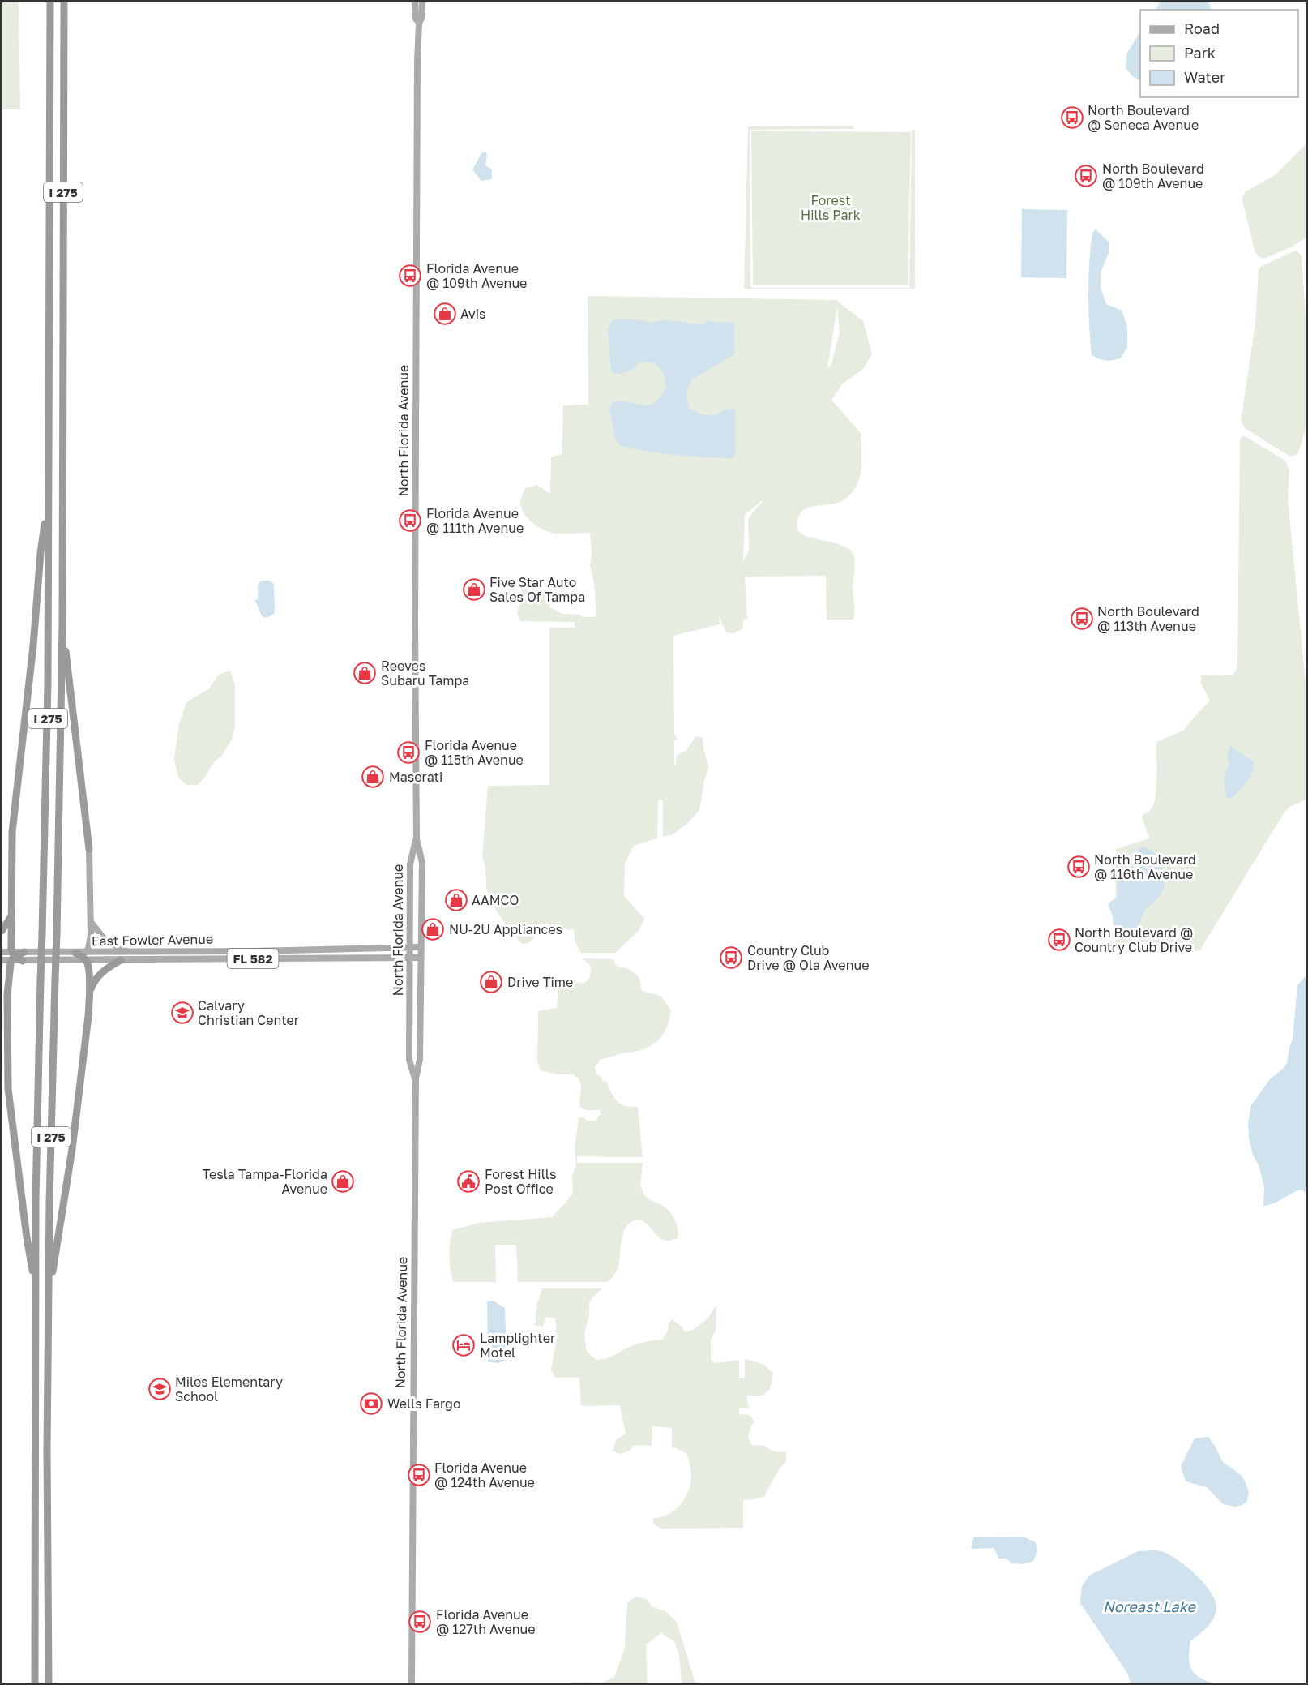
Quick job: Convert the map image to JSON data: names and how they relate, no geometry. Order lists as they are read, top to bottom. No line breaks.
{"streets":{"highway":["I 275"],"main road":["North Florida Avenue","East Fowler Avenue","FL 582"]},"crossings":[["North Florida Avenue","East Fowler Avenue"]],"water":["Noreast Lake"],"parks":["Forest Hills Park"],"places":{"bus stop":["North Boulevard @ Seneca Avenue","North Boulevard @ 109th Avenue","Florida Avenue @ 109th Avenue","Florida Avenue @ 111th Avenue","North Boulevard @ 113th Avenue","Florida Avenue @ 115th Avenue","North Boulevard @ 116th Avenue","North Boulevard @ Country Club Drive","Country Club Drive @ Ola Avenue","Florida Avenue @ 124th Avenue","Florida Avenue @ 127th Avenue"],"shop":["Avis","Five Star Auto Sales Of Tampa","Reeves Subaru Tampa","Maserati","AAMCO","NU-2U Appliances","Drive Time","Tesla Tampa-Florida Avenue"],"school or university":["Calvary Christian Center","Miles Elementary School"],"public building":["Forest Hills Post Office"],"hotel":["Lamplighter Motel"],"bank":["Wells Fargo"]},"legend":["Road","Park","Water"]}
